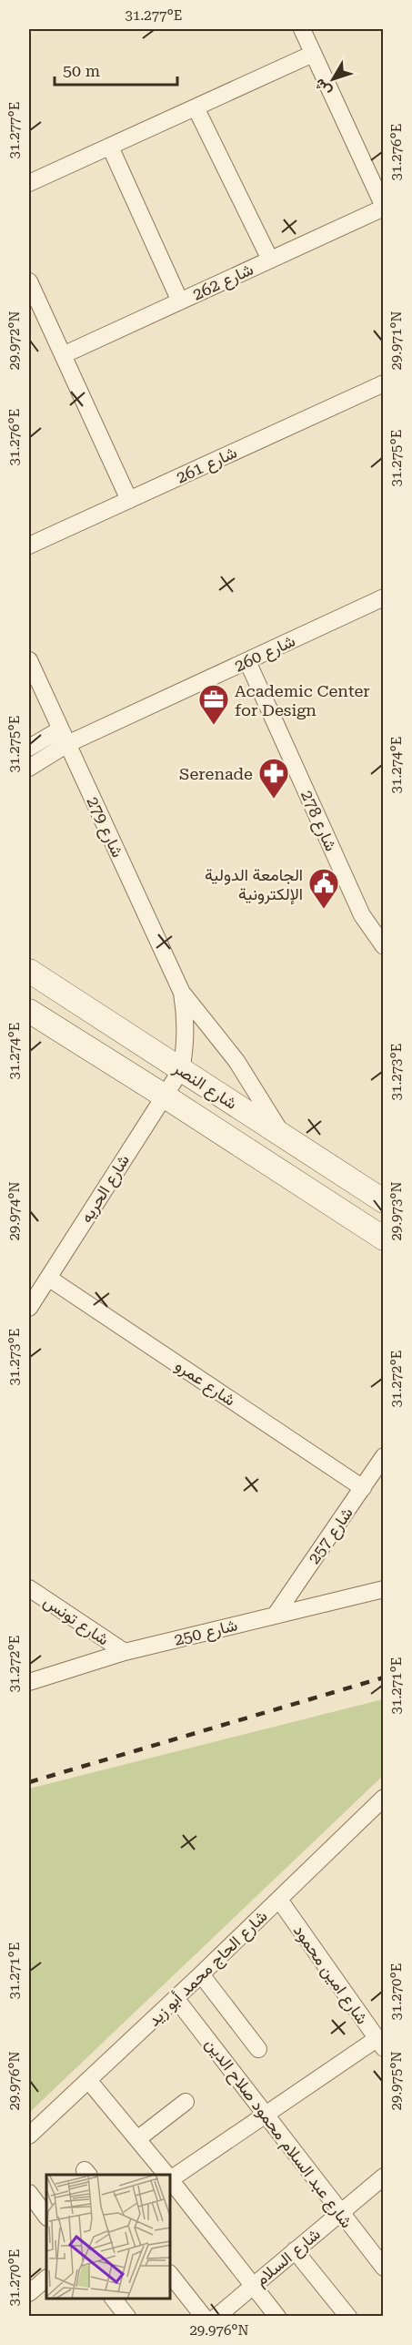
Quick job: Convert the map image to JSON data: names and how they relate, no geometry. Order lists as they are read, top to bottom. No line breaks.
{"streets":{"street":["شارع 262","شارع 261","شارع 260","شارع 278","شارع 279","شارع النصر","شارع الحريه","شارع عمرو","شارع 257","شارع تونس","شارع 250","شارع الحاج محمد أبو زيد","شارع امين محمود","شارع عبد السلام محمود صلاح الدين","شارع السلام"]},"crossings":[["شارع 260","شارع 278"],["شارع 260","شارع 279"],["شارع 279","شارع النصر"],["شارع 279","شارع الحريه"],["شارع النصر","شارع الحريه"],["شارع الحريه","شارع عمرو"],["شارع عمرو","شارع 257"],["شارع 257","شارع 250"],["شارع تونس","شارع 250"],["شارع الحاج محمد أبو زيد","شارع امين محمود"],["شارع الحاج محمد أبو زيد","شارع عبد السلام محمود صلاح الدين"],["شارع عبد السلام محمود صلاح الدين","شارع السلام"]],"places":{"office":["Academic Center for Design"],"pharmacy":["Serenade"],"public building":["الجامعة الدولية الإلكترونية"]},"scale_bar":"50 m","north":"bottom left","coordinates":["31.277°E","31.276°E","29.972°N","29.971°N","31.275°E","31.274°E","31.273°E","29.974°N","29.973°N","31.272°E","31.271°E","31.270°E","29.976°N","29.975°N"]}
